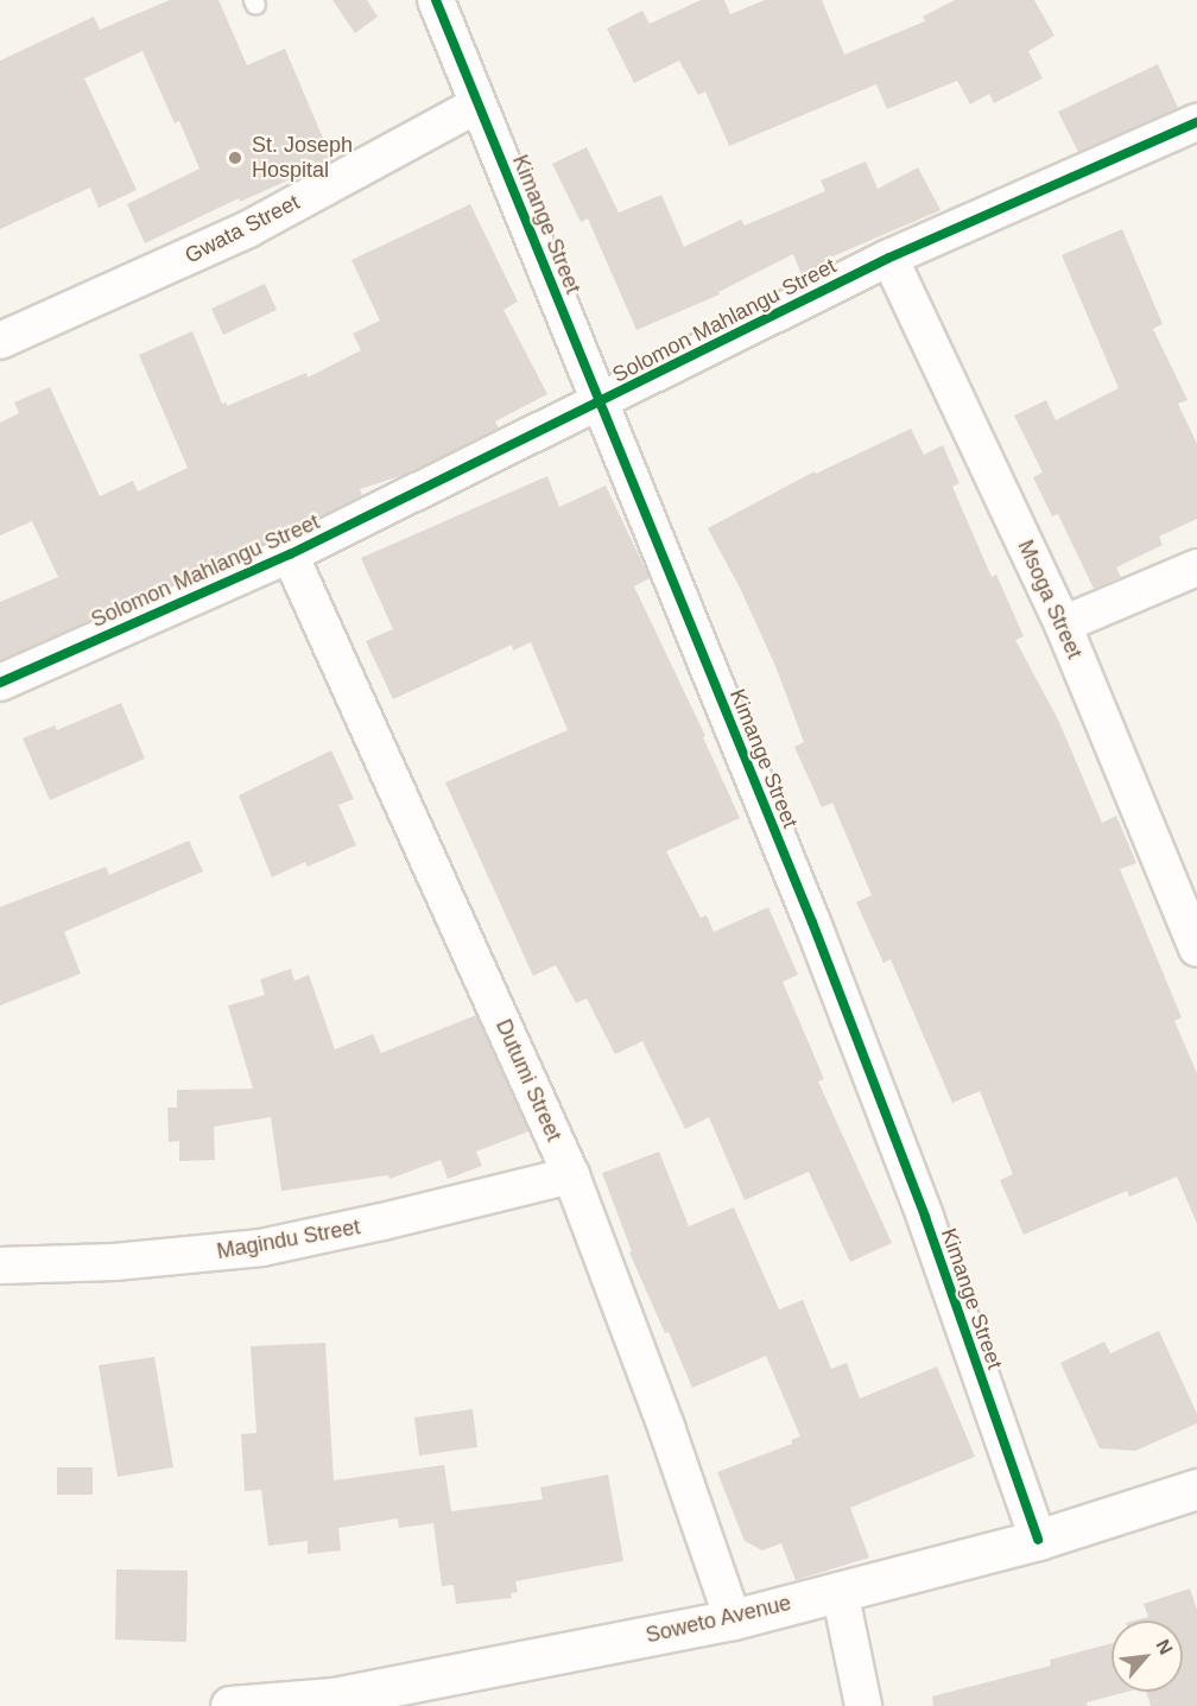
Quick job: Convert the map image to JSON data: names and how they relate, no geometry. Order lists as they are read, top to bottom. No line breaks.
{"streets":{"street":["Kimange Street","Gwata Street","Solomon Mahlangu Street","Msoga Street","Dutumi Street","Magindu Street","Soweto Avenue"]},"crossings":[["Kimange Street","Gwata Street"],["Kimange Street","Solomon Mahlangu Street"],["Kimange Street","Soweto Avenue"],["Solomon Mahlangu Street","Msoga Street"],["Solomon Mahlangu Street","Dutumi Street"],["Dutumi Street","Magindu Street"],["Dutumi Street","Soweto Avenue"]],"places":["St. Joseph Hospital"],"north":"top right"}
